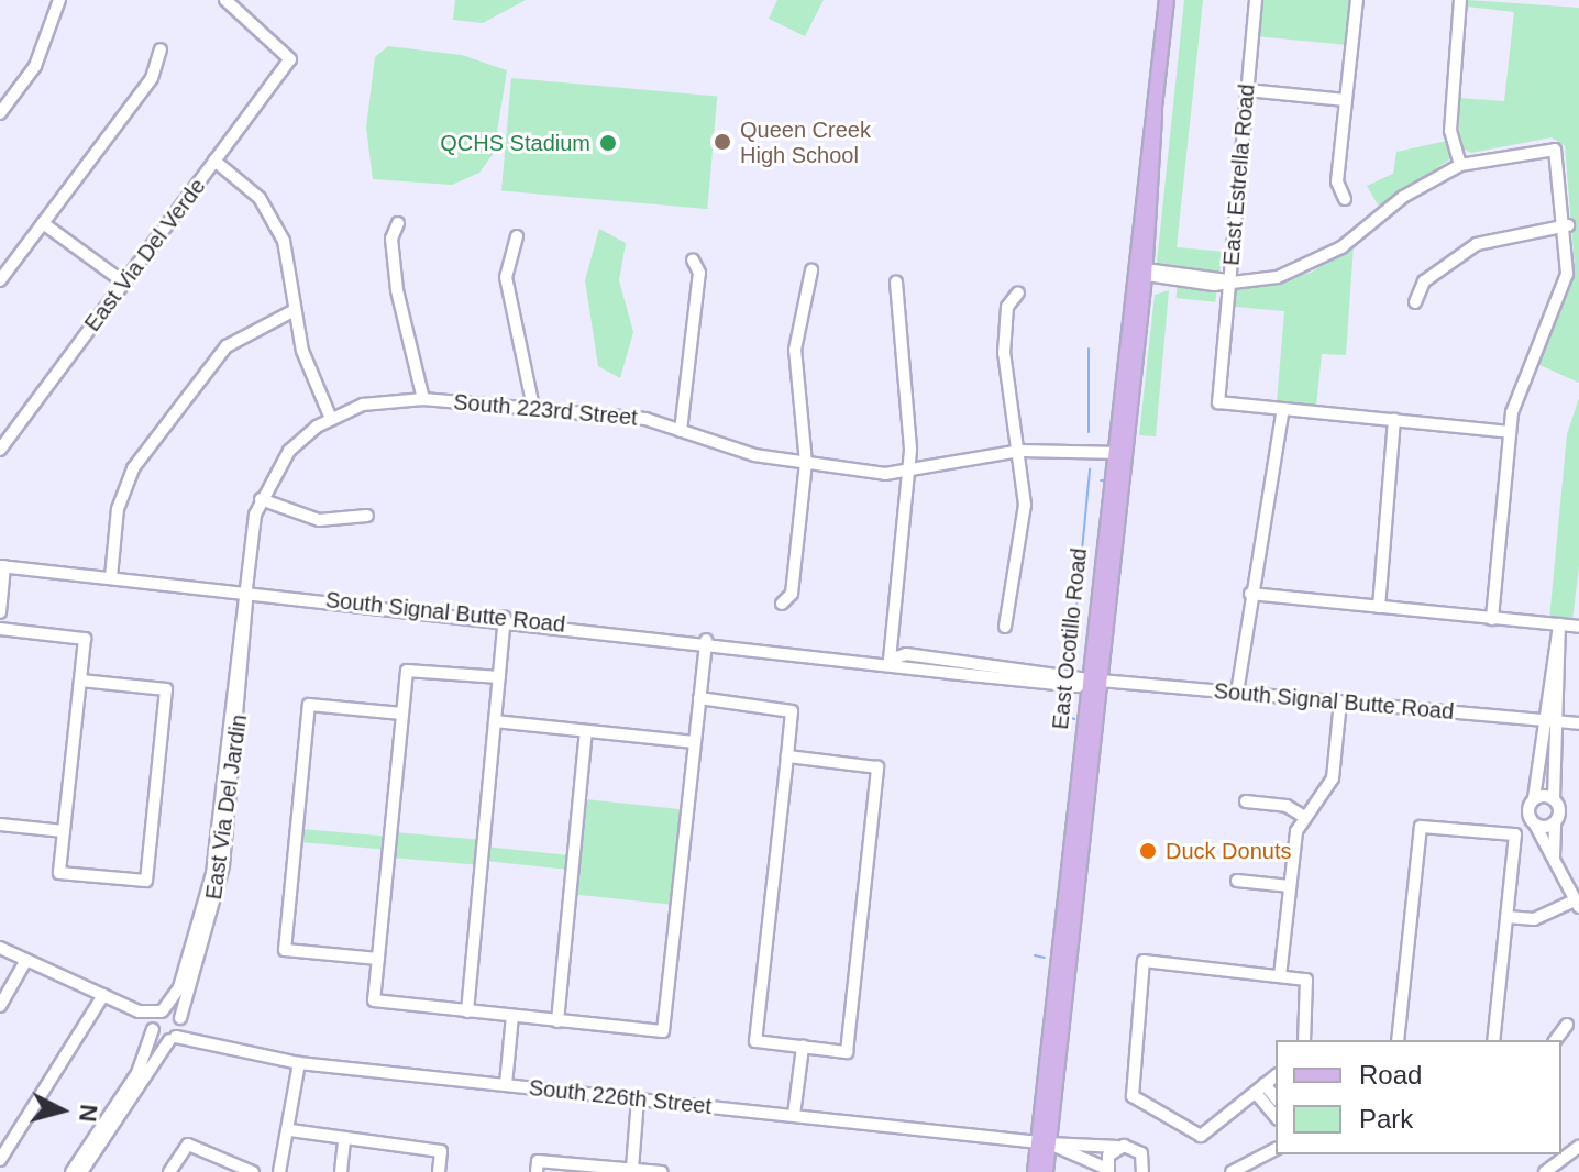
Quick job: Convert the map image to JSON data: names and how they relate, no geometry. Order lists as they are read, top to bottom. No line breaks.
{"streets":{"main road":["East Ocotillo Road"],"street":["East Estrella Road","East Via Del Verde","South 223rd Street","South Signal Butte Road","East Via Del Jardin","South 226th Street"]},"crossings":[["South 223rd Street","East Ocotillo Road"],["South 223rd Street","East Via Del Jardin"],["South Signal Butte Road","East Ocotillo Road"],["South Signal Butte Road","East Via Del Jardin"],["East Ocotillo Road","South 226th Street"],["East Via Del Jardin","South 226th Street"]],"places":["Queen Creek High School","QCHS Stadium","Duck Donuts"],"legend":["Road","Park"],"north":"right"}
